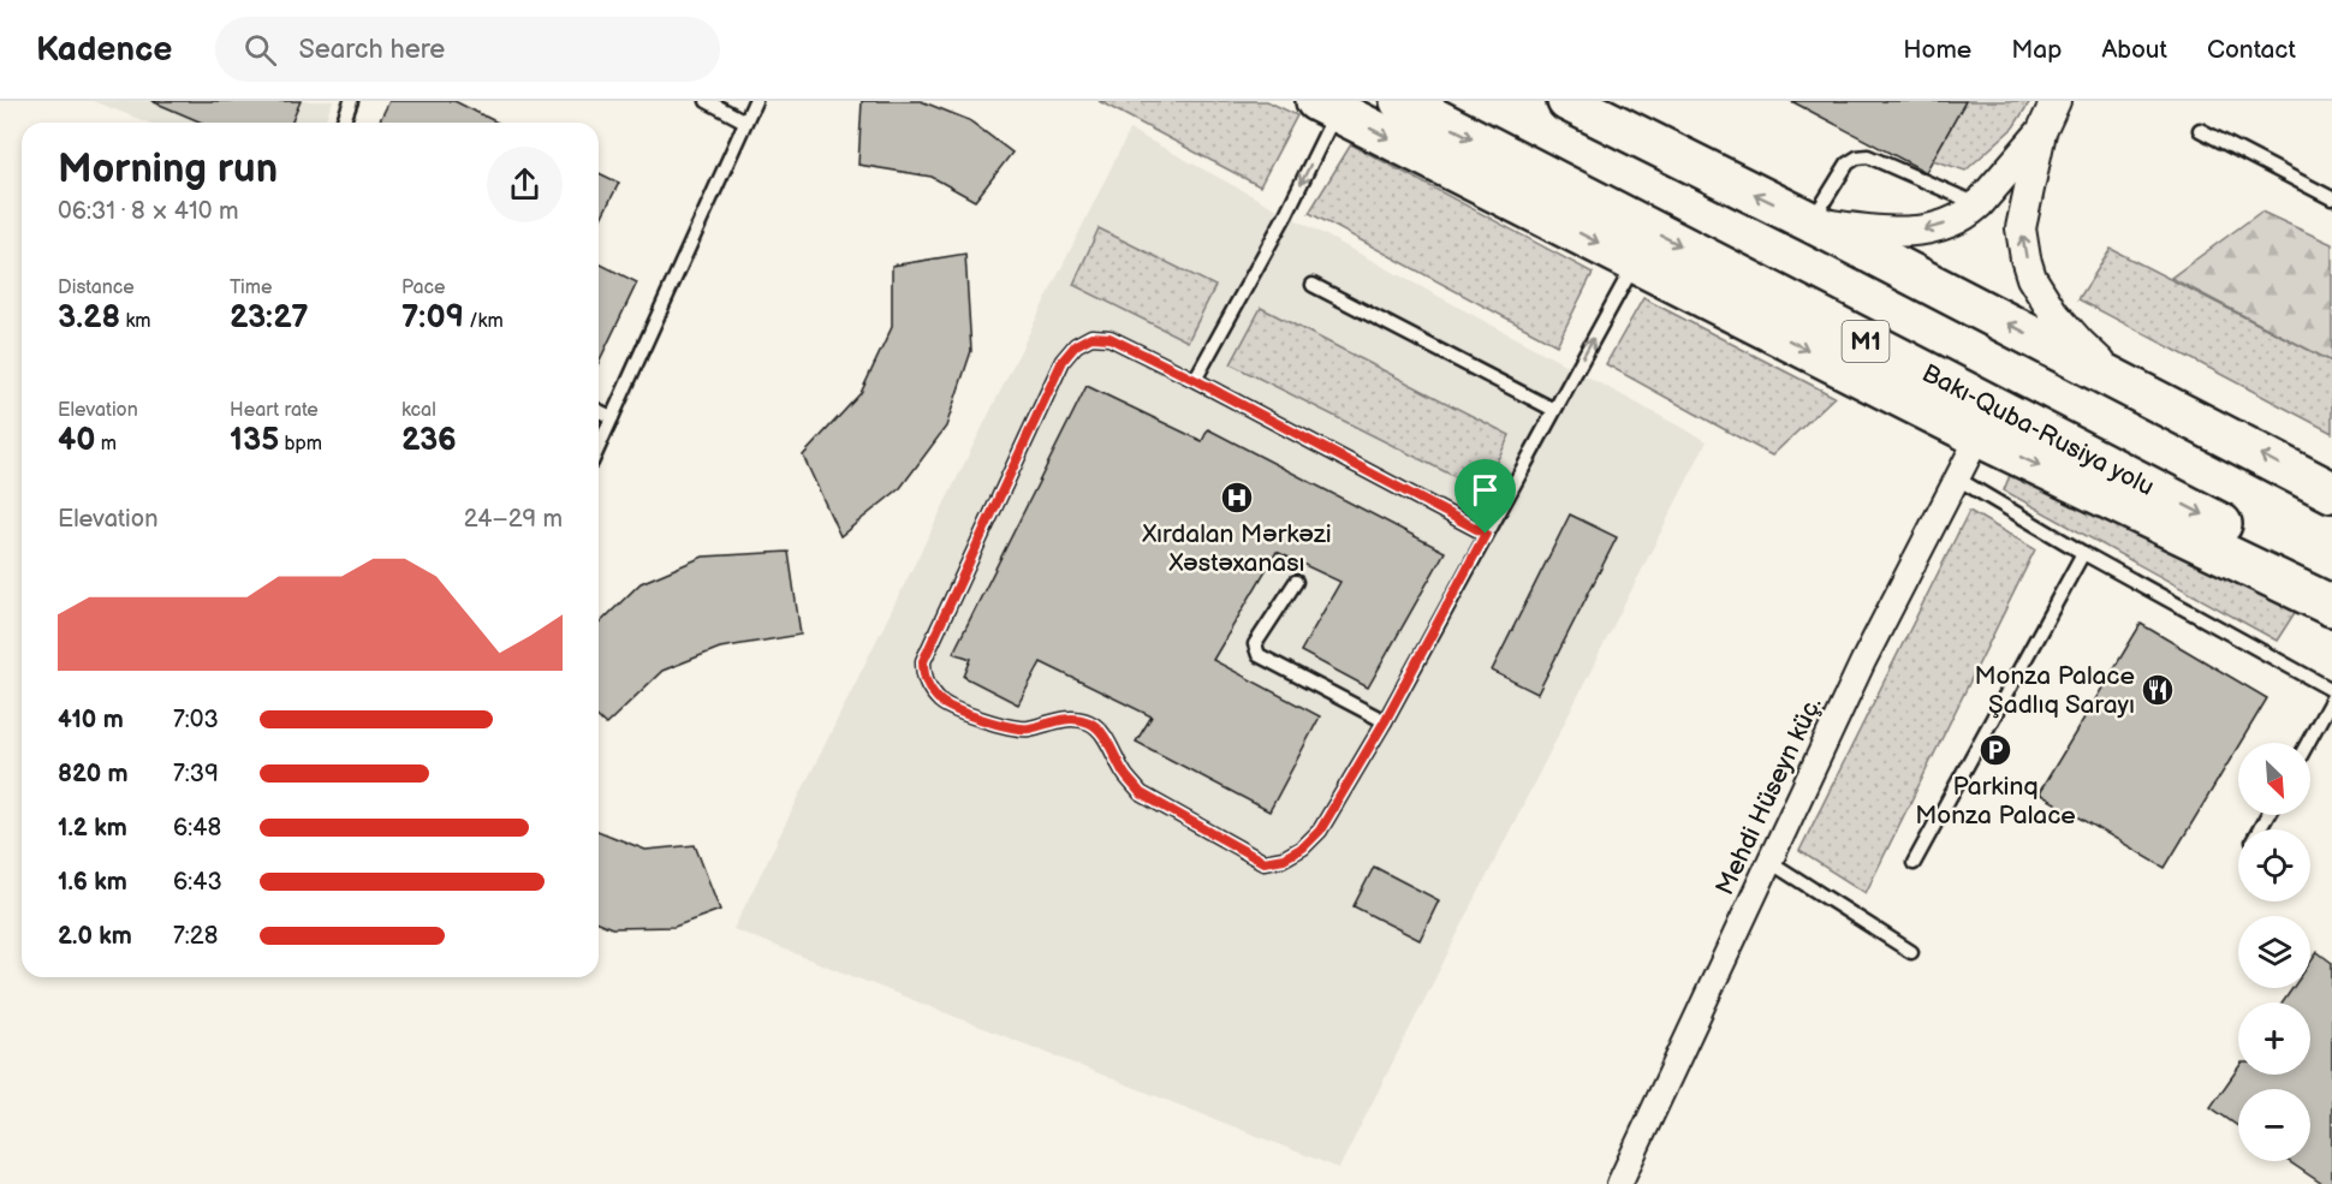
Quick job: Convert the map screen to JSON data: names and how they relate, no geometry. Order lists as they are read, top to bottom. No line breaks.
{"streets":{"highway":["M1","Bakı-Quba-Rusiya yolu"],"street":["Mehdi Hüseyn küç."]},"places":{"hospital":["Xırdalan Mərkəzi Xəstəxanası"],"restaurant":["Monza Palace Şadlıq Sarayı"],"parking":["Parkinq Monza Palace"]},"north":"bottom right","page":{"header":"Kadence","search":"Search here","nav":["Home","Map","About","Contact"],"heading":["Morning run","06:31 · 8 × 410 m"],"stats":[["Distance","3.28 km"],["Time","23:27"],["Pace","7:09 /km"],["Elevation","40 m"],["Heart rate","135 bpm"],["kcal","236"]],"chart":["Elevation","24–29 m"],"list":[{"name":"410 m","note":"7:03"},{"name":"820 m","note":"7:39"},{"name":"1.2 km","note":"6:48"},{"name":"1.6 km","note":"6:43"},{"name":"2.0 km","note":"7:28"}],"map_buttons":["+","−"]}}
